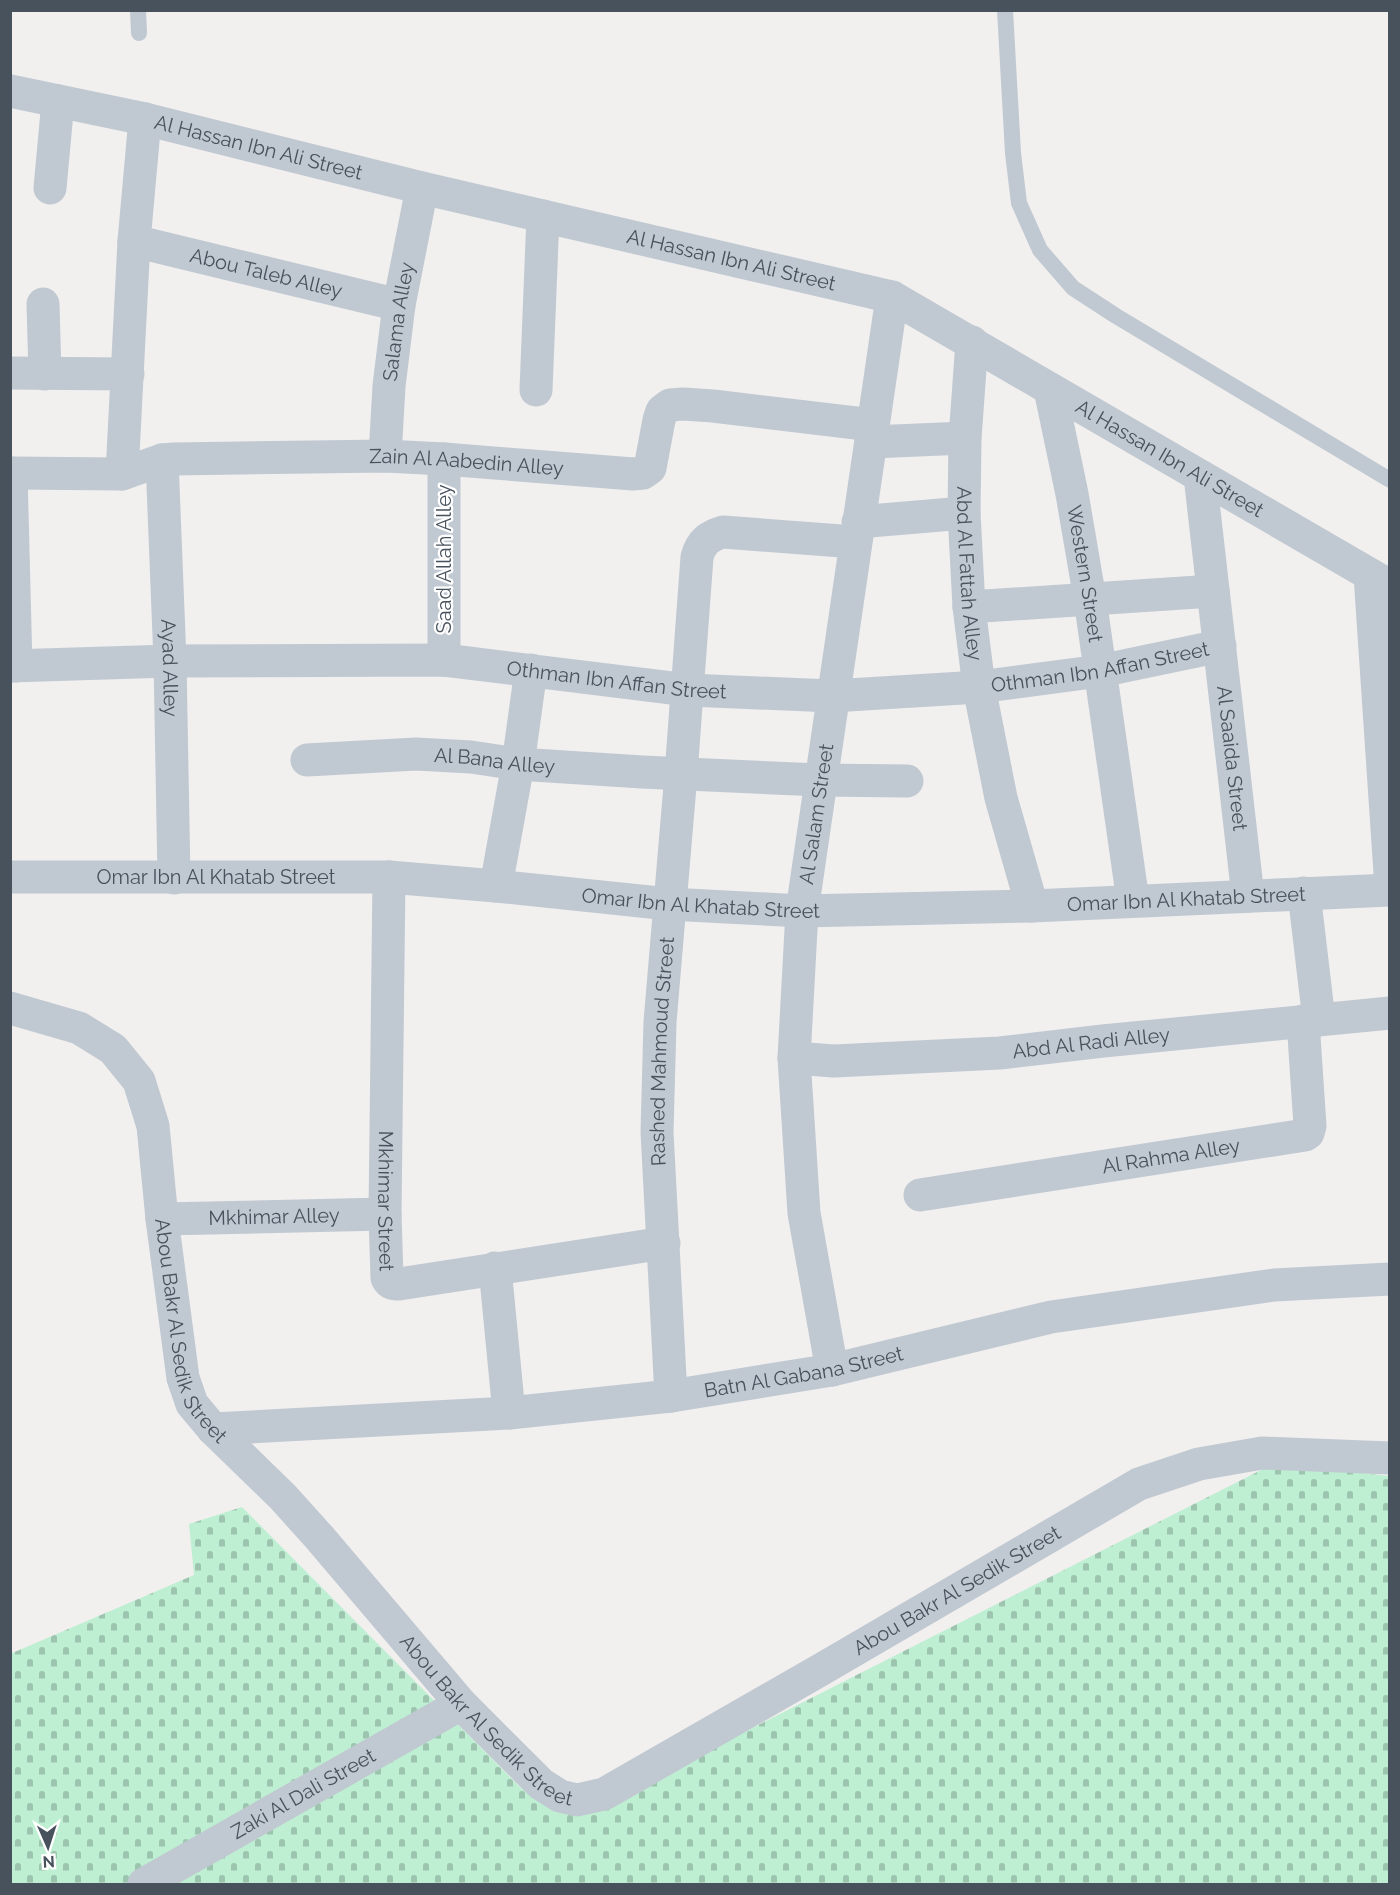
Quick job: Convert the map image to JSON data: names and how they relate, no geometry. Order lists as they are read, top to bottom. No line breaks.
{"streets":{"street":["Al Hassan Ibn Ali Street","Abou Taleb Alley","Salama Alley","Zain Al Aabedin Alley","Saad Allah Alley","Abd Al Fattah Alley","Western Street","Othman Ibn Affan Street","Ayad Alley","Al Saaida Street","Al Bana Alley","Al Salam Street","Omar Ibn Al Khatab Street","Abd Al Radi Alley","Rashed Mahmoud Street","Al Rahma Alley","Mkhimar Street","Mkhimar Alley","Abou Bakr Al Sedik Street","Batn Al Gabana Street","Zaki Al Dali Street"]},"crossings":[["Al Hassan Ibn Ali Street","Salama Alley"],["Al Hassan Ibn Ali Street","Abd Al Fattah Alley"],["Al Hassan Ibn Ali Street","Western Street"],["Al Hassan Ibn Ali Street","Al Saaida Street"],["Al Hassan Ibn Ali Street","Al Salam Street"],["Abou Taleb Alley","Salama Alley"],["Salama Alley","Zain Al Aabedin Alley"],["Zain Al Aabedin Alley","Saad Allah Alley"],["Zain Al Aabedin Alley","Abd Al Fattah Alley"],["Zain Al Aabedin Alley","Ayad Alley"],["Zain Al Aabedin Alley","Al Salam Street"],["Saad Allah Alley","Othman Ibn Affan Street"],["Abd Al Fattah Alley","Othman Ibn Affan Street"],["Abd Al Fattah Alley","Omar Ibn Al Khatab Street"],["Abd Al Fattah Alley","Rashed Mahmoud Street"],["Western Street","Othman Ibn Affan Street"],["Western Street","Omar Ibn Al Khatab Street"],["Othman Ibn Affan Street","Ayad Alley"],["Othman Ibn Affan Street","Al Saaida Street"],["Othman Ibn Affan Street","Al Salam Street"],["Othman Ibn Affan Street","Rashed Mahmoud Street"],["Ayad Alley","Omar Ibn Al Khatab Street"],["Al Saaida Street","Omar Ibn Al Khatab Street"],["Al Bana Alley","Al Salam Street"],["Al Bana Alley","Rashed Mahmoud Street"],["Al Salam Street","Omar Ibn Al Khatab Street"],["Al Salam Street","Abd Al Radi Alley"],["Al Salam Street","Rashed Mahmoud Street"],["Al Salam Street","Batn Al Gabana Street"],["Omar Ibn Al Khatab Street","Rashed Mahmoud Street"],["Omar Ibn Al Khatab Street","Mkhimar Street"],["Abd Al Radi Alley","Al Rahma Alley"],["Rashed Mahmoud Street","Mkhimar Street"],["Rashed Mahmoud Street","Batn Al Gabana Street"],["Mkhimar Street","Mkhimar Alley"],["Mkhimar Alley","Abou Bakr Al Sedik Street"],["Abou Bakr Al Sedik Street","Batn Al Gabana Street"],["Abou Bakr Al Sedik Street","Zaki Al Dali Street"]],"north":"bottom"}
